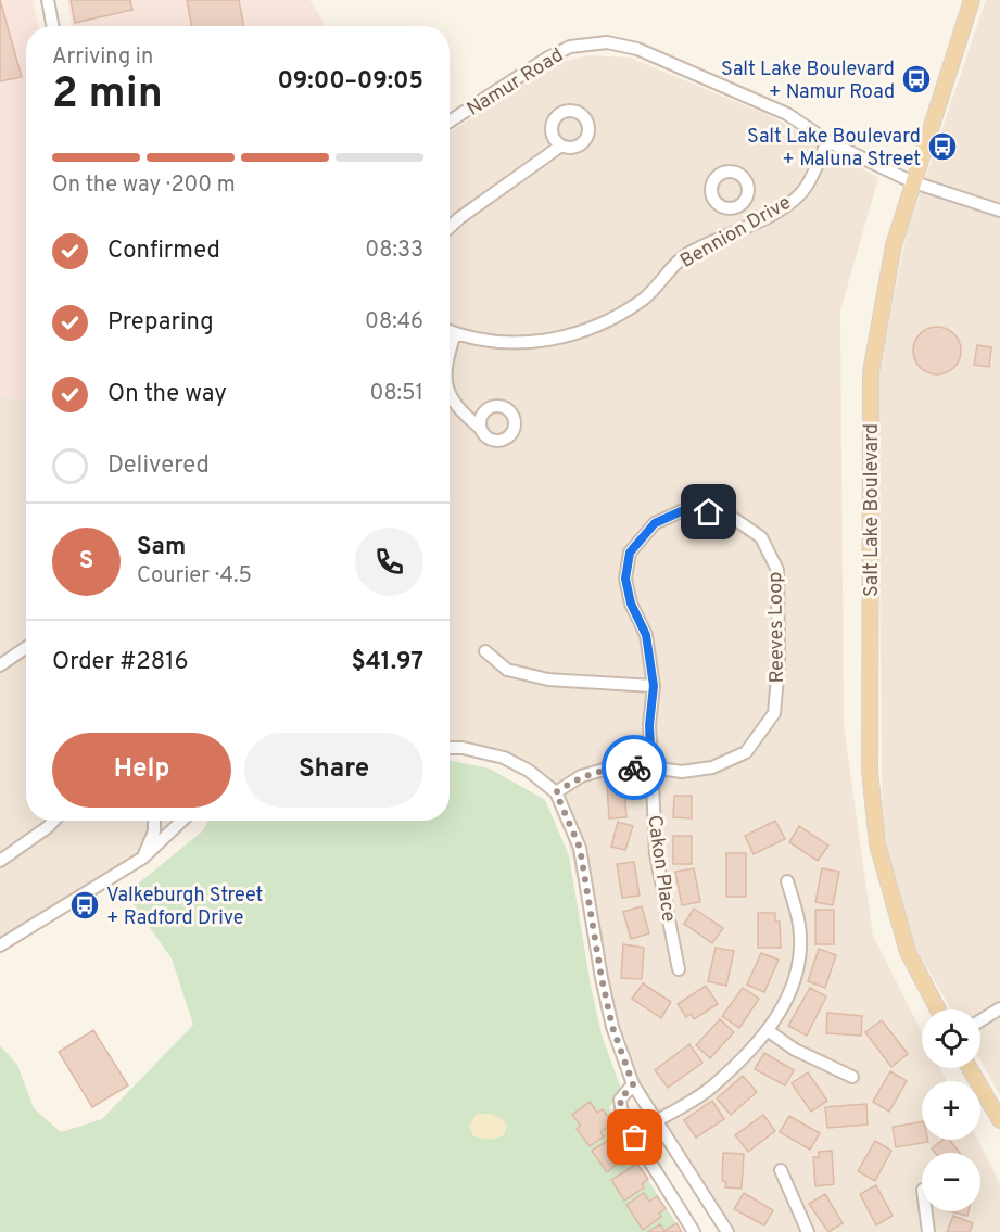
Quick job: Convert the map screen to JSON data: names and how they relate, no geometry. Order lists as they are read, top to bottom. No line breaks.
{"streets":{"main road":["Salt Lake Boulevard"],"street":["Namur Road","Bennion Drive","Reeves Loop","Cakon Place"]},"crossings":[["Namur Road","Bennion Drive"],["Namur Road","Salt Lake Boulevard"],["Reeves Loop","Cakon Place"]],"places":{"bus stop":["Salt Lake Boulevard + Namur Road","Salt Lake Boulevard + Maluna Street","Valkeburgh Street + Radford Drive"]},"page":{"heading":["2 min","Arriving in","09:00–09:05"],"panel":["Sam","Courier · 4.5","Order #2816","$41.97"],"bar":"On the way · 200 m","list":[["Confirmed","08:33"],["Preparing","08:46"],["On the way","08:51"],"Delivered"],"round":"S","buttons":["Help","Share"],"map_buttons":["+","−"]}}
